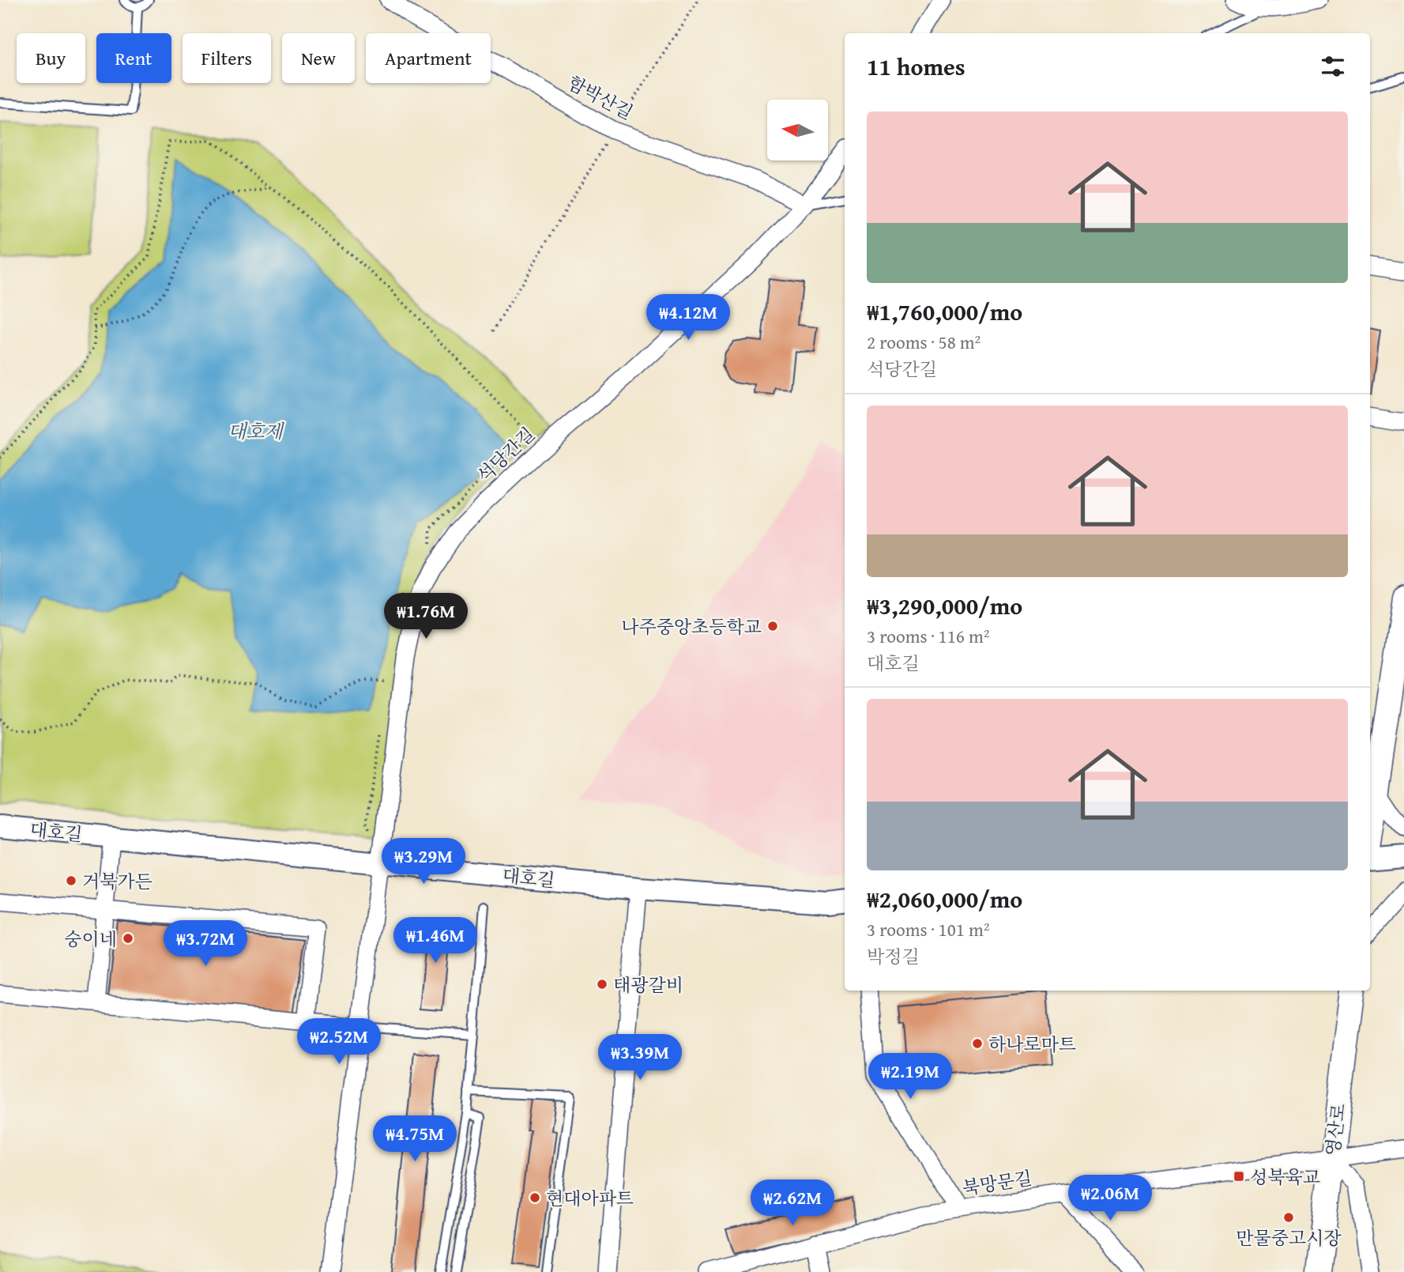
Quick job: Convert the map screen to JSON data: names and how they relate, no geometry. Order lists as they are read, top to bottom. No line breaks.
{"streets":{"main road":["영산로"],"street":["함박산길","석당간길","대호길","북망문길"]},"crossings":[["함박산길","석당간길"],["석당간길","대호길"],["영산로","북망문길"]],"water":["대호제"],"places":{"other":["나주중앙초등학교","거북가든","숭이네","태광갈비","하나로마트","현대아파트","만물중고시장"],"transit":["성북육교"]},"north":"left","page":{"chip":["Buy","Rent","Filters","New","Apartment"],"heading":"11 homes","list":[{"name":"₩1,760,000/mo","note":"2 rooms · 58 m² · 석당간길"},{"name":"₩3,290,000/mo","note":"3 rooms · 116 m² · 대호길"},{"name":"₩2,060,000/mo","note":"3 rooms · 101 m² · 박정길"}],"price":["₩4.12M","₩1.76M","₩3.29M","₩1.46M","₩3.72M","₩2.52M","₩3.39M","₩2.19M","₩4.75M","₩2.06M","₩2.62M"]}}
